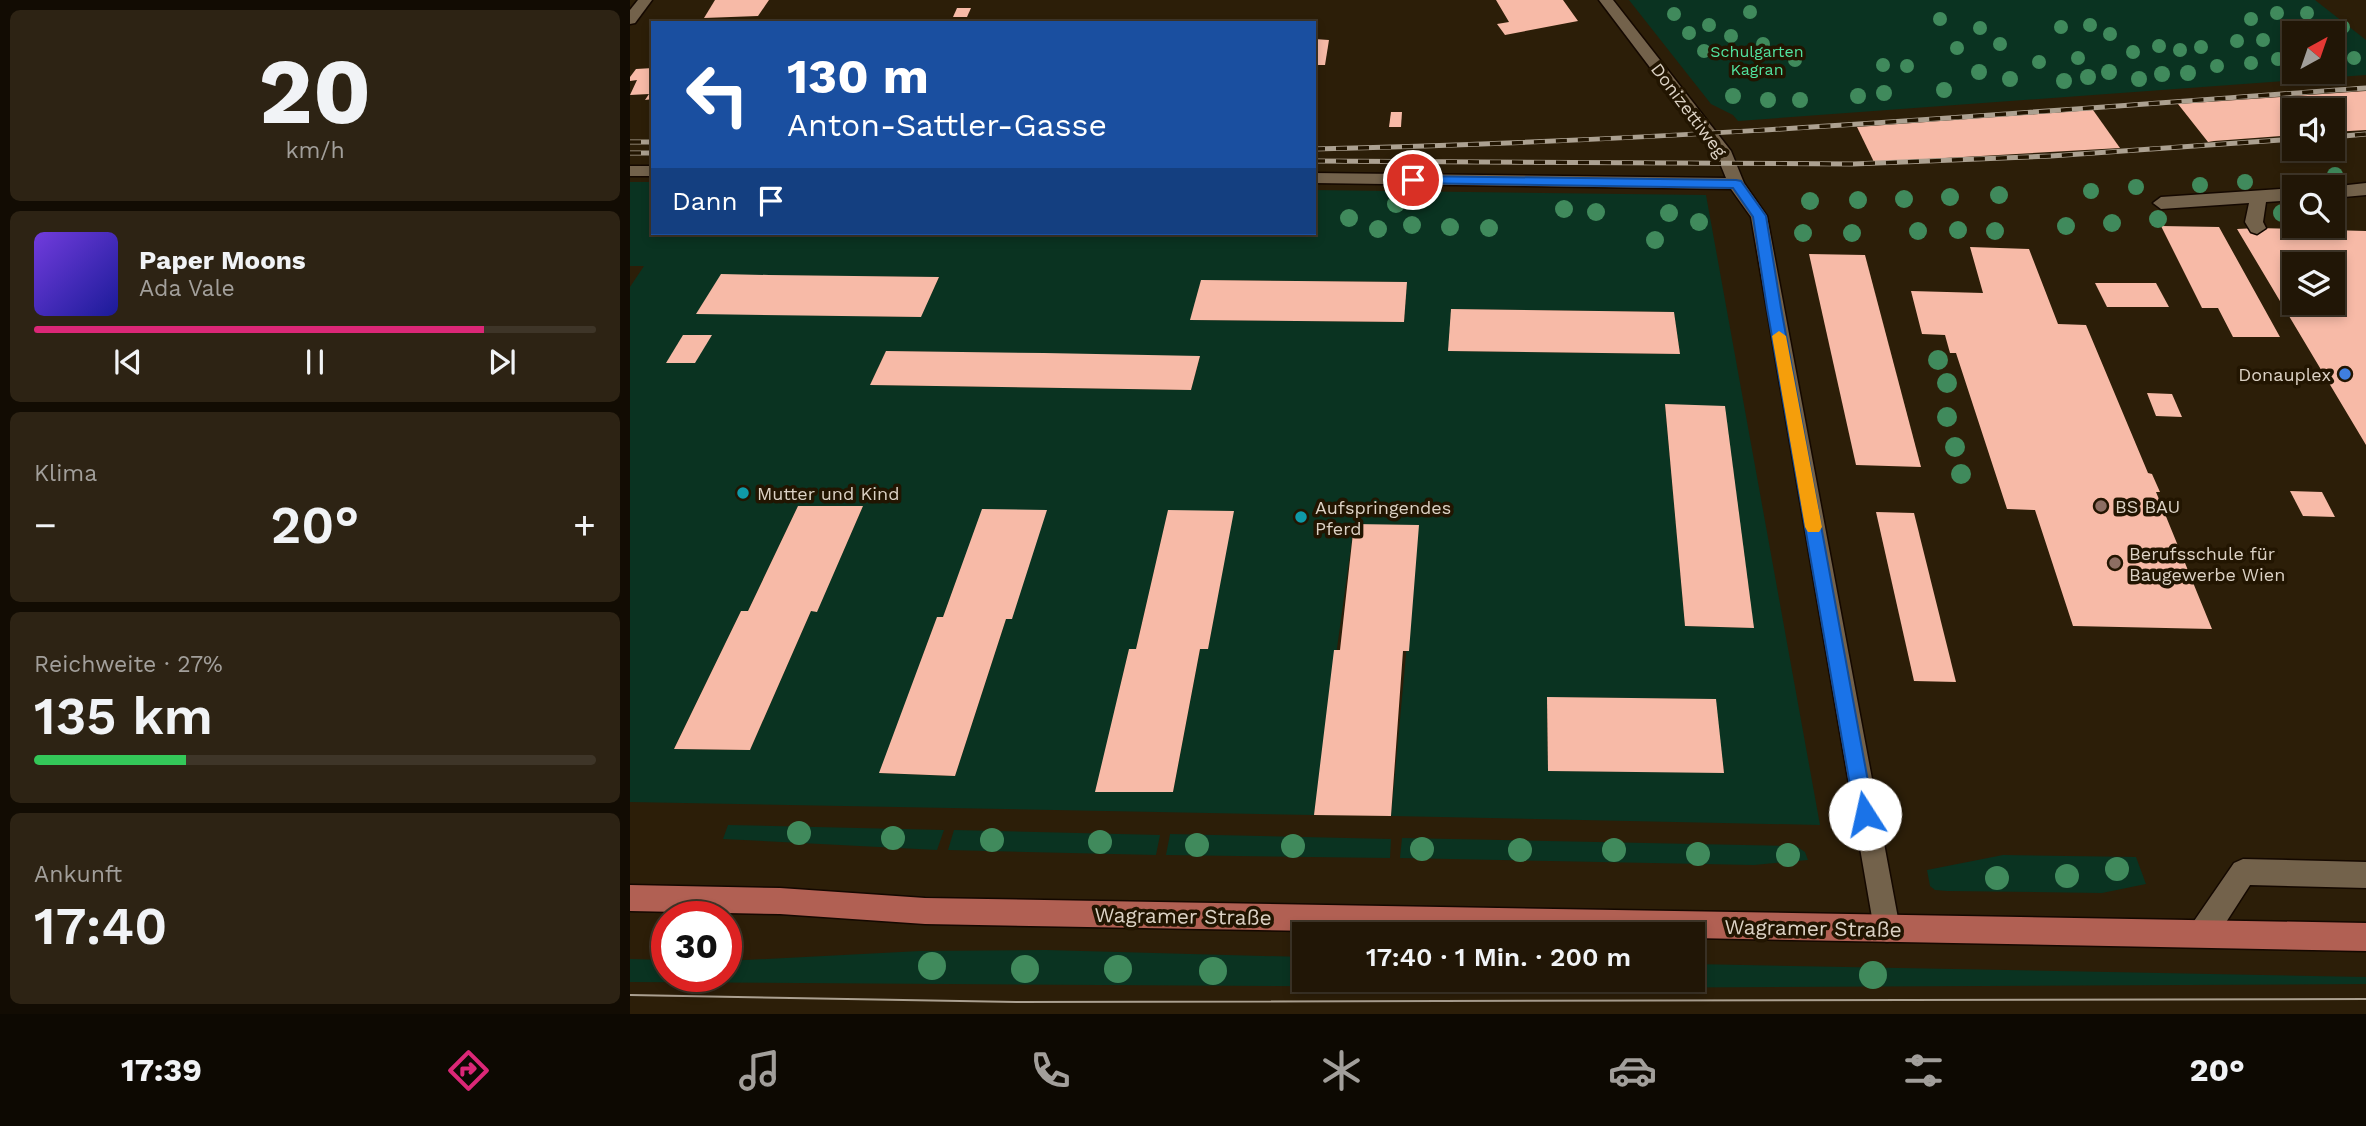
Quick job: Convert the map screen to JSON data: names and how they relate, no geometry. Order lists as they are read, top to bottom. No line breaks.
{"streets":{"main road":["Wagramer Straße"],"street":["Donizettiweg"]},"crossings":[["Donizettiweg","Wagramer Straße"]],"parks":["Schulgarten Kagran"],"places":["Donauplex","Mutter und Kind","BS BAU","Aufspringendes Pferd","Berufsschule für Baugewerbe Wien"],"north":"top right","page":{"tile":[["20","km/h"],"Klima",["Reichweite · 27%","135 km"],["Ankunft","17:40"]],"turn":["130 m","Anton-Sattler-Gasse"],"then":"Dann","song":["Paper Moons","Ada Vale"],"heat":["−","20°","+"],"limit":"30","trip":"17:40 · 1 Min. · 200 m","tabs":["17:39","20°"]}}
